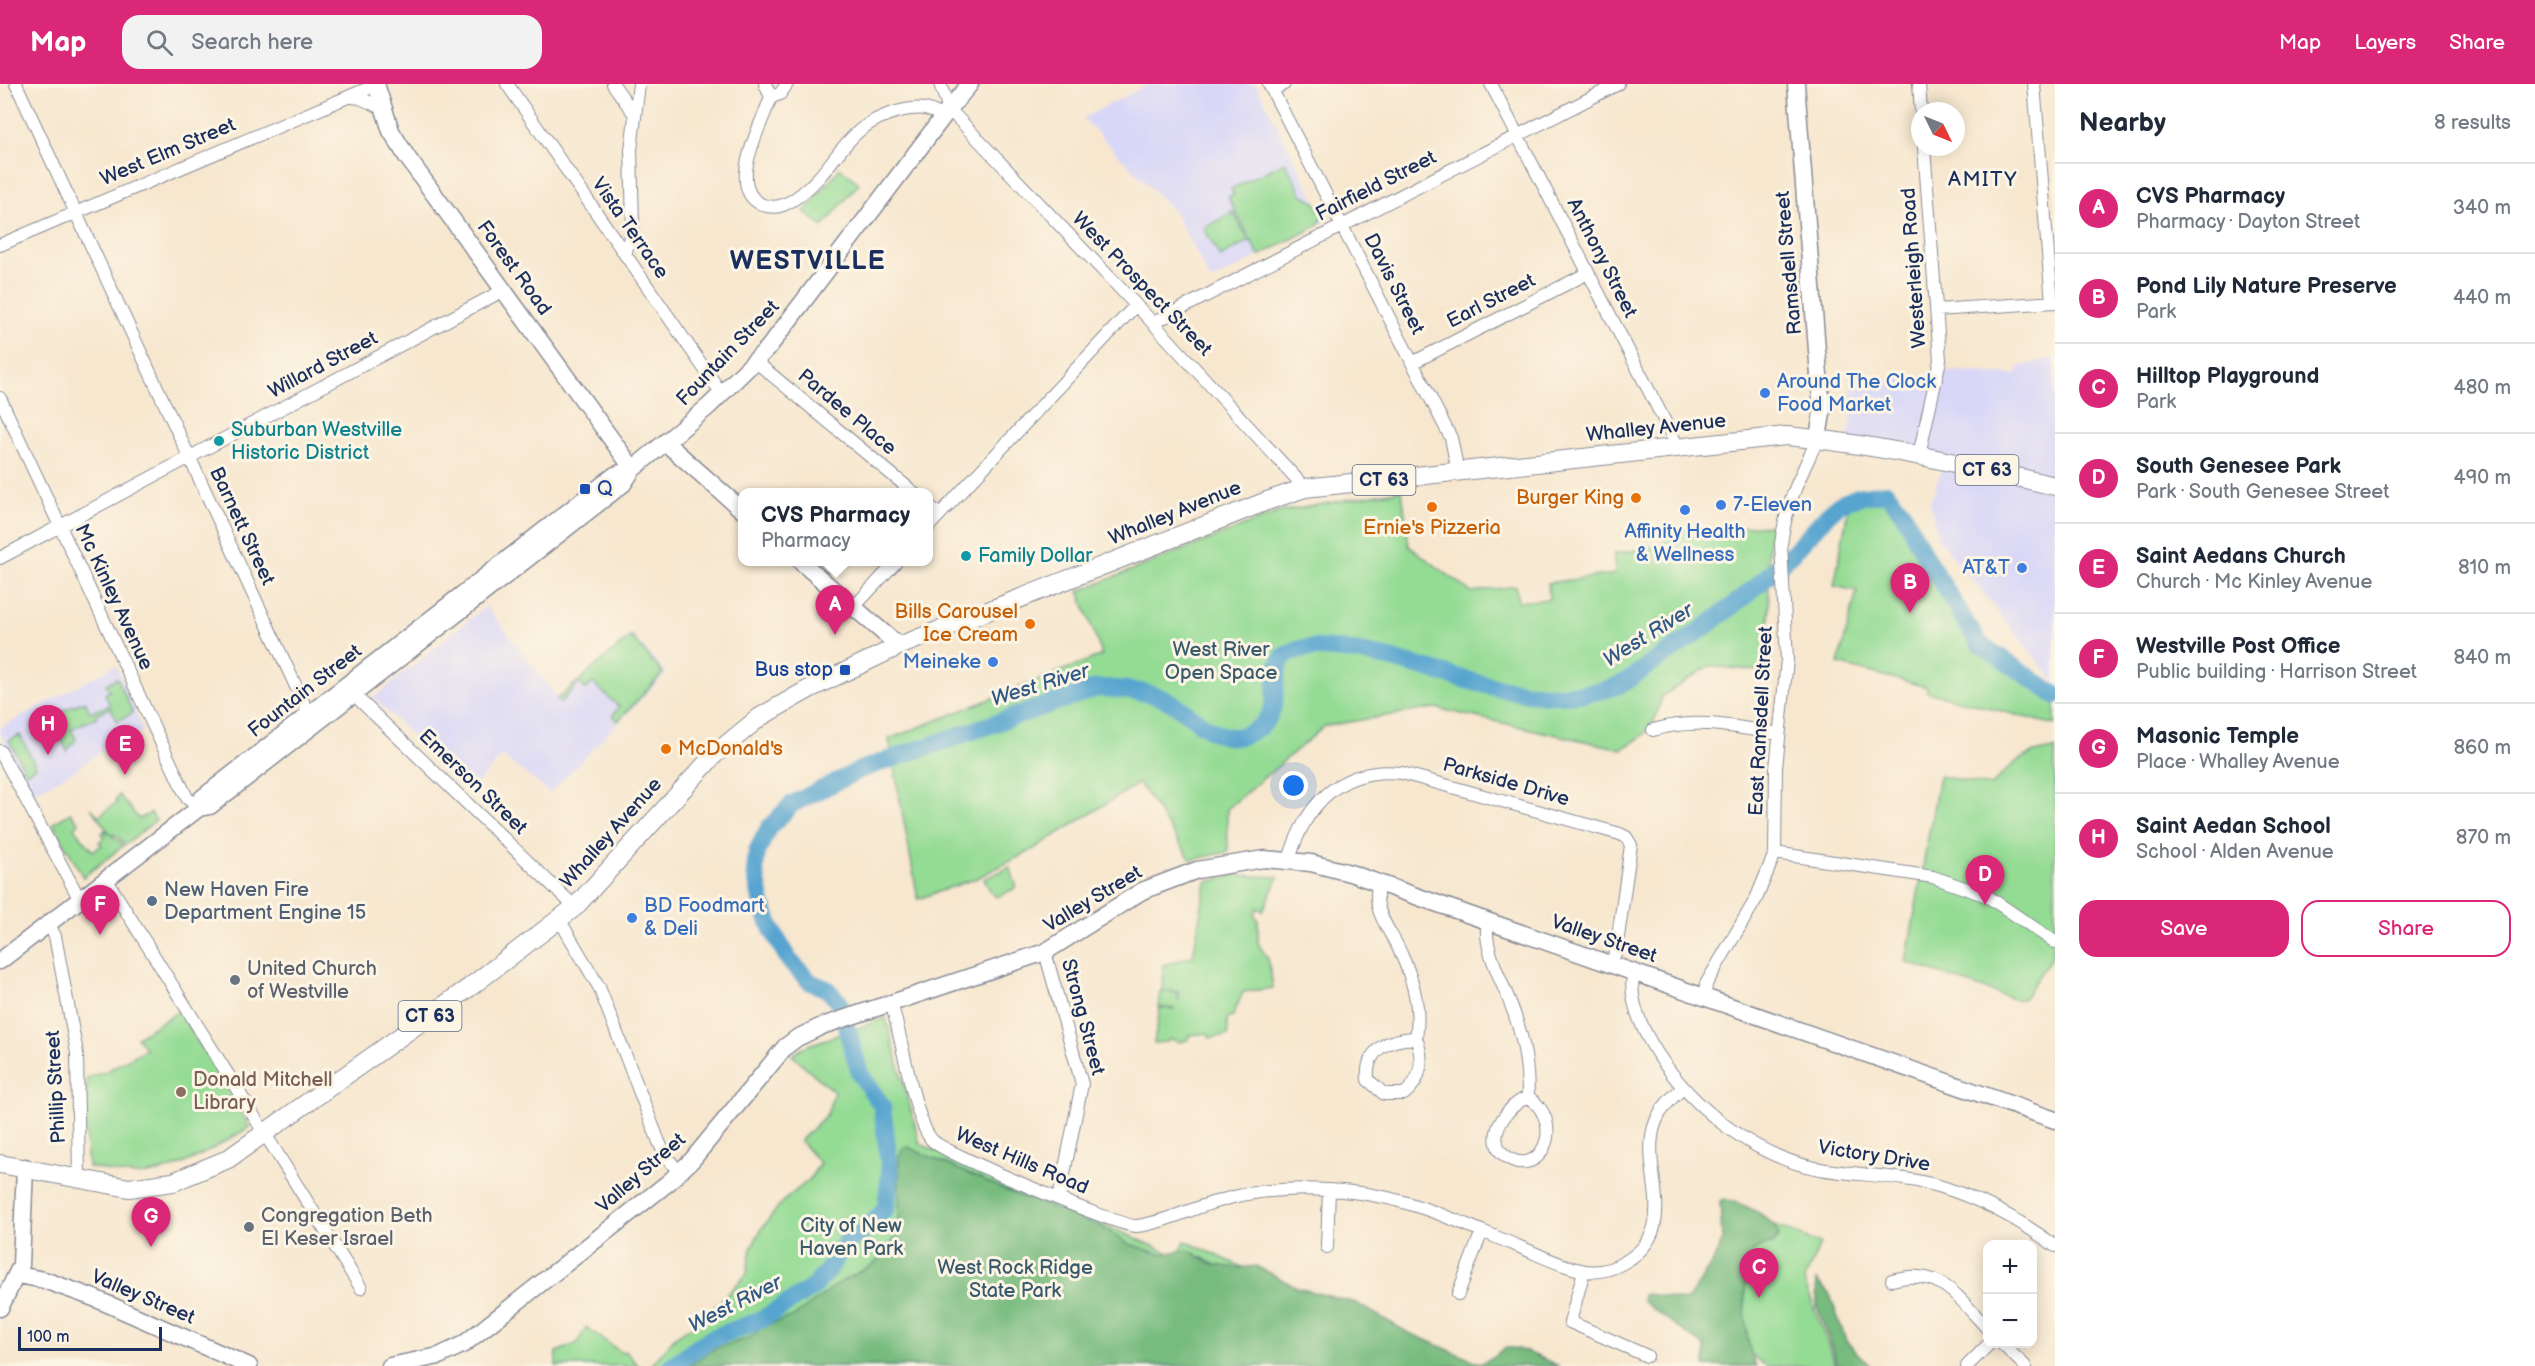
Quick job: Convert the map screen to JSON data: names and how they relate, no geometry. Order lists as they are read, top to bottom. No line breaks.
{"streets":{"main road":["Whalley Avenue","CT 63"],"street":["West Elm Street","Fairfield Street","Vista Terrace","Anthony Street","Ramsdell Street","Forest Road","Westerleigh Road","West Prospect Street","Davis Street","Earl Street","Fountain Street","Willard Street","Pardee Place","Barnett Street","Mc Kinley Avenue","East Ramsdell Street","Emerson Street","Parkside Drive","Valley Street","Strong Street","Phillip Street","Victory Drive","West Hills Road"]},"crossings":[["West Elm Street","Forest Road"],["West Elm Street","Barnett Street"],["Fairfield Street","Anthony Street"],["Fairfield Street","West Prospect Street"],["Fairfield Street","Davis Street"],["Vista Terrace","Fountain Street"],["Anthony Street","Earl Street"],["Anthony Street","Whalley Avenue"],["Ramsdell Street","Whalley Avenue"],["Ramsdell Street","East Ramsdell Street"],["Forest Road","Fountain Street"],["Forest Road","Willard Street"],["Westerleigh Road","Whalley Avenue"],["West Prospect Street","Fountain Street"],["West Prospect Street","Whalley Avenue"],["Davis Street","Earl Street"],["Davis Street","Whalley Avenue"],["Fountain Street","Pardee Place"],["Fountain Street","Barnett Street"],["Fountain Street","Mc Kinley Avenue"],["Fountain Street","Emerson Street"],["Fountain Street","Phillip Street"],["Willard Street","Barnett Street"],["Willard Street","Mc Kinley Avenue"],["Whalley Avenue","East Ramsdell Street"],["Whalley Avenue","Emerson Street"],["Whalley Avenue","Phillip Street"],["East Ramsdell Street","Valley Street"],["Parkside Drive","Valley Street"],["Valley Street","Strong Street"],["Valley Street","Victory Drive"],["Valley Street","West Hills Road"],["Strong Street","West Hills Road"]],"districts":["AMITY","WESTVILLE"],"water":["West River"],"parks":["West River Open Space","City of New Haven Park","West Rock Ridge State Park"],"places":{"other":["Around The Clock Food Market","Suburban Westville Historic District","Burger King","7-Eleven","Ernie's Pizzeria","Affinity Health & Wellness","Family Dollar","AT&T","Bills Carousel Ice Cream","Meineke","McDonald's","New Haven Fire Department Engine 15","BD Foodmart & Deli","United Church of Westville","Donald Mitchell Library","Congregation Beth El Keser Israel"],"transit":["Q","Bus stop"]},"scale_bar":"100 m","north":"bottom right","page":{"header":"Map","search":"Search here","nav":["Map","Layers","Share"],"heading":["Nearby","8 results"],"list":[{"mark":"A","name":"CVS Pharmacy","note":"Pharmacy · Dayton Street","value":"340 m"},{"mark":"B","name":"Pond Lily Nature Preserve","note":"Park","value":"440 m"},{"mark":"C","name":"Hilltop Playground","note":"Park","value":"480 m"},{"mark":"D","name":"South Genesee Park","note":"Park · South Genesee Street","value":"490 m"},{"mark":"E","name":"Saint Aedans Church","note":"Church · Mc Kinley Avenue","value":"810 m"},{"mark":"F","name":"Westville Post Office","note":"Public building · Harrison Street","value":"840 m"},{"mark":"G","name":"Masonic Temple","note":"Place · Whalley Avenue","value":"860 m"},{"mark":"H","name":"Saint Aedan School","note":"School · Alden Avenue","value":"870 m"}],"popup":["CVS Pharmacy","Pharmacy"],"pins":["B","A","H","E","D","F","G","C"],"buttons":["Save","Share"],"map_buttons":["+","−"],"scale":"100 m"}}
